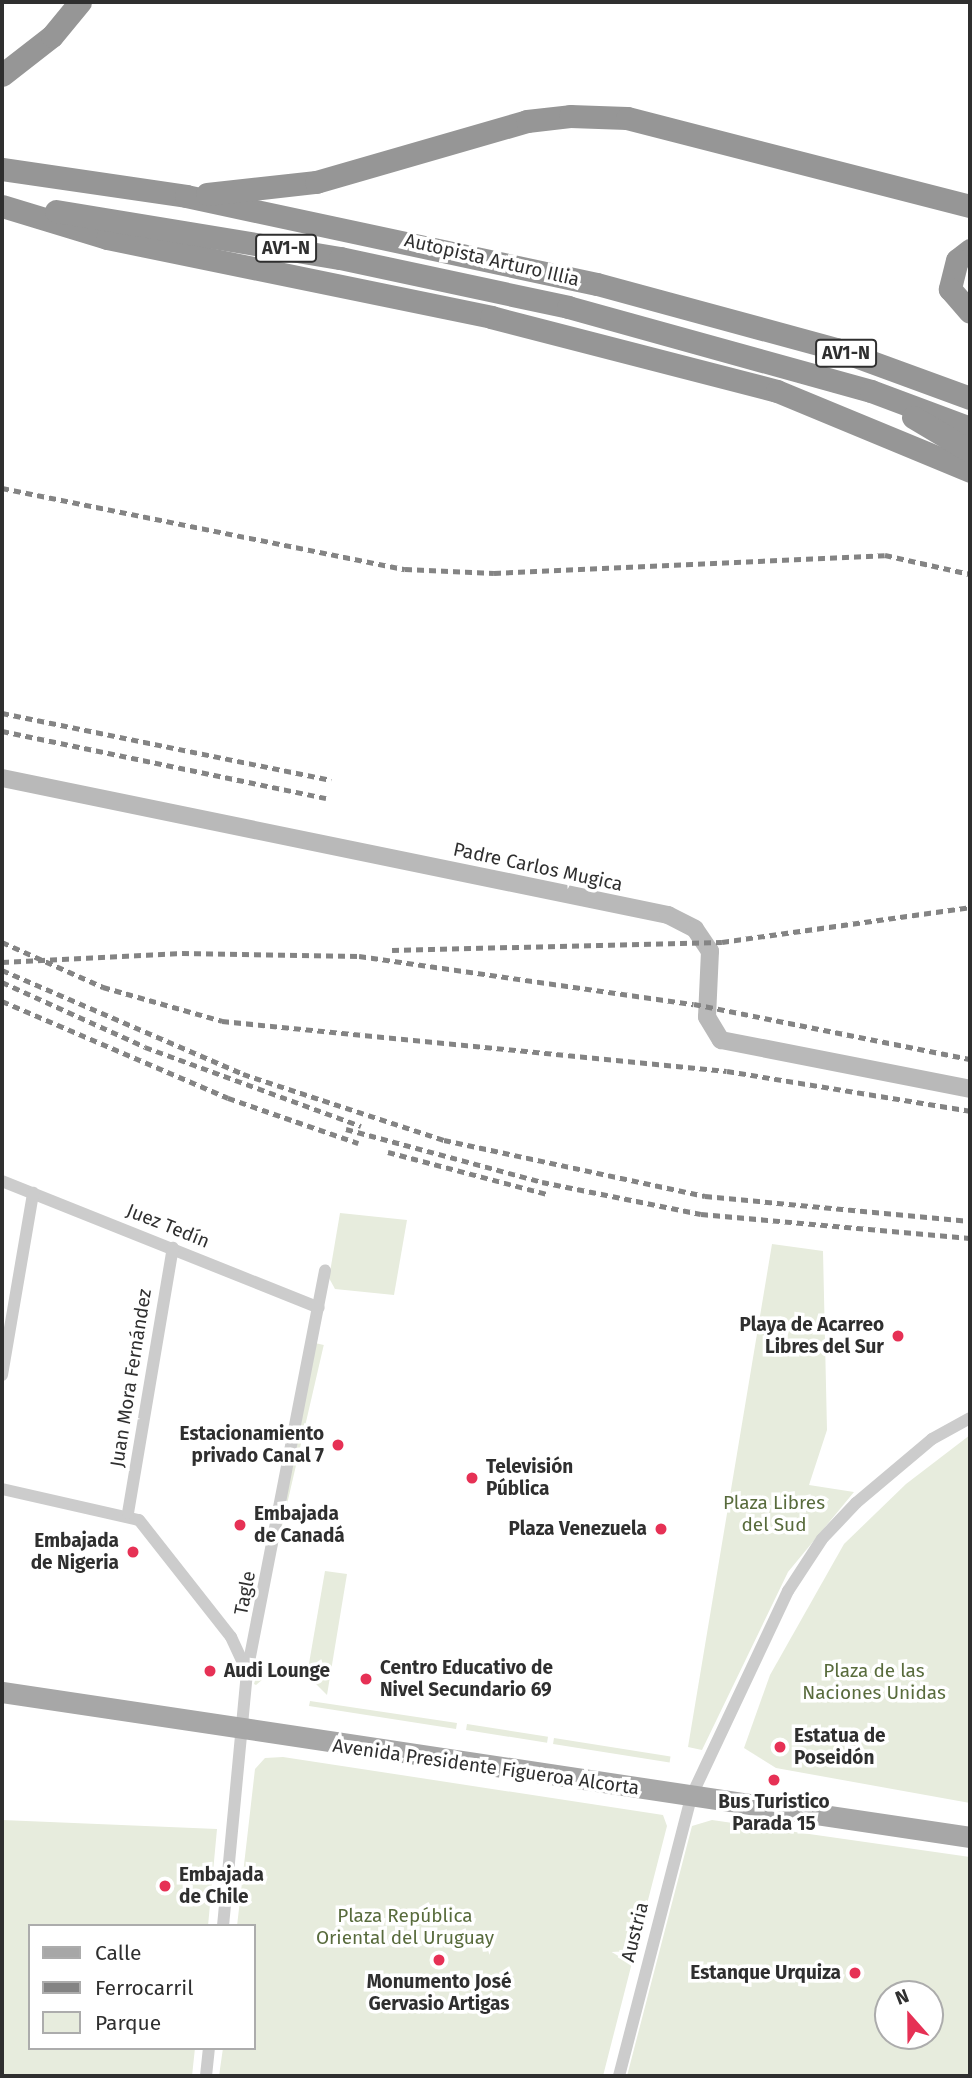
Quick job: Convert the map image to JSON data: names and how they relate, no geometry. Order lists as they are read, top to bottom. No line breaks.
{"streets":{"highway":["AV1-N","Autopista Arturo Illia"],"main road":["Avenida Presidente Figueroa Alcorta"],"street":["Padre Carlos Mugica","Juez Tedín","Juan Mora Fernández","Tagle","Austria"]},"crossings":[["Juez Tedín","Juan Mora Fernández"],["Juez Tedín","Tagle"],["Tagle","Avenida Presidente Figueroa Alcorta"],["Avenida Presidente Figueroa Alcorta","Austria"]],"parks":["Plaza Libres del Sud","Plaza de las Naciones Unidas","Plaza República Oriental del Uruguay"],"places":["Playa de Acarreo Libres del Sur","Estacionamiento privado Canal 7","Televisión Pública","Embajada de Canadá","Plaza Venezuela","Embajada de Nigeria","Audi Lounge","Centro Educativo de Nivel Secundario 69","Estatua de Poseidón","Bus Turistico Parada 15","Embajada de Chile","Monumento José Gervasio Artigas","Estanque Urquiza"],"legend":["Calle","Ferrocarril","Parque"],"north":"top"}
